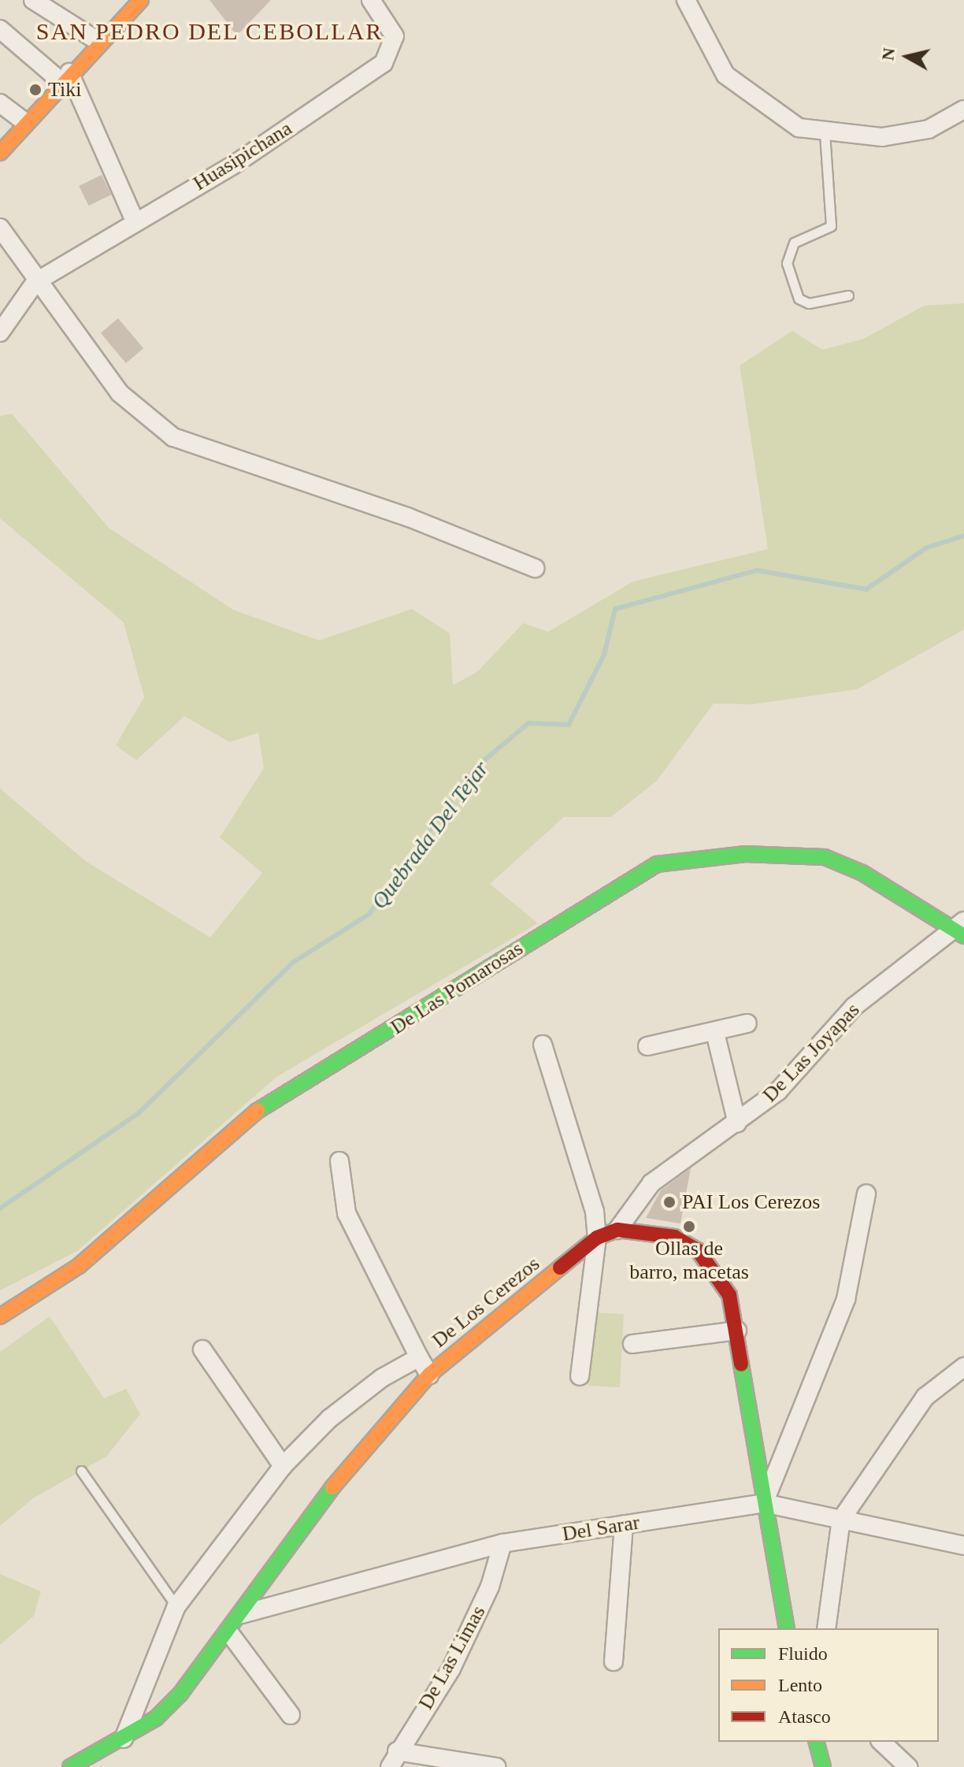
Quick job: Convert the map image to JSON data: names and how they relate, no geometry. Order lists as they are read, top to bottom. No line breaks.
{"streets":{"street":["Huasipichana","De Las Pomarosas","De Las Joyapas","De Los Cerezos","Del Sarar","De Las Limas"]},"crossings":[["De Las Pomarosas","De Las Joyapas"],["De Las Joyapas","De Los Cerezos"],["De Los Cerezos","Del Sarar"],["Del Sarar","De Las Limas"]],"districts":["SAN PEDRO DEL CEBOLLAR"],"water":["Quebrada Del Tejar"],"places":["Tiki","PAI Los Cerezos","Ollas de barro, macetas"],"legend":["Fluido","Lento","Atasco"],"north":"left"}
